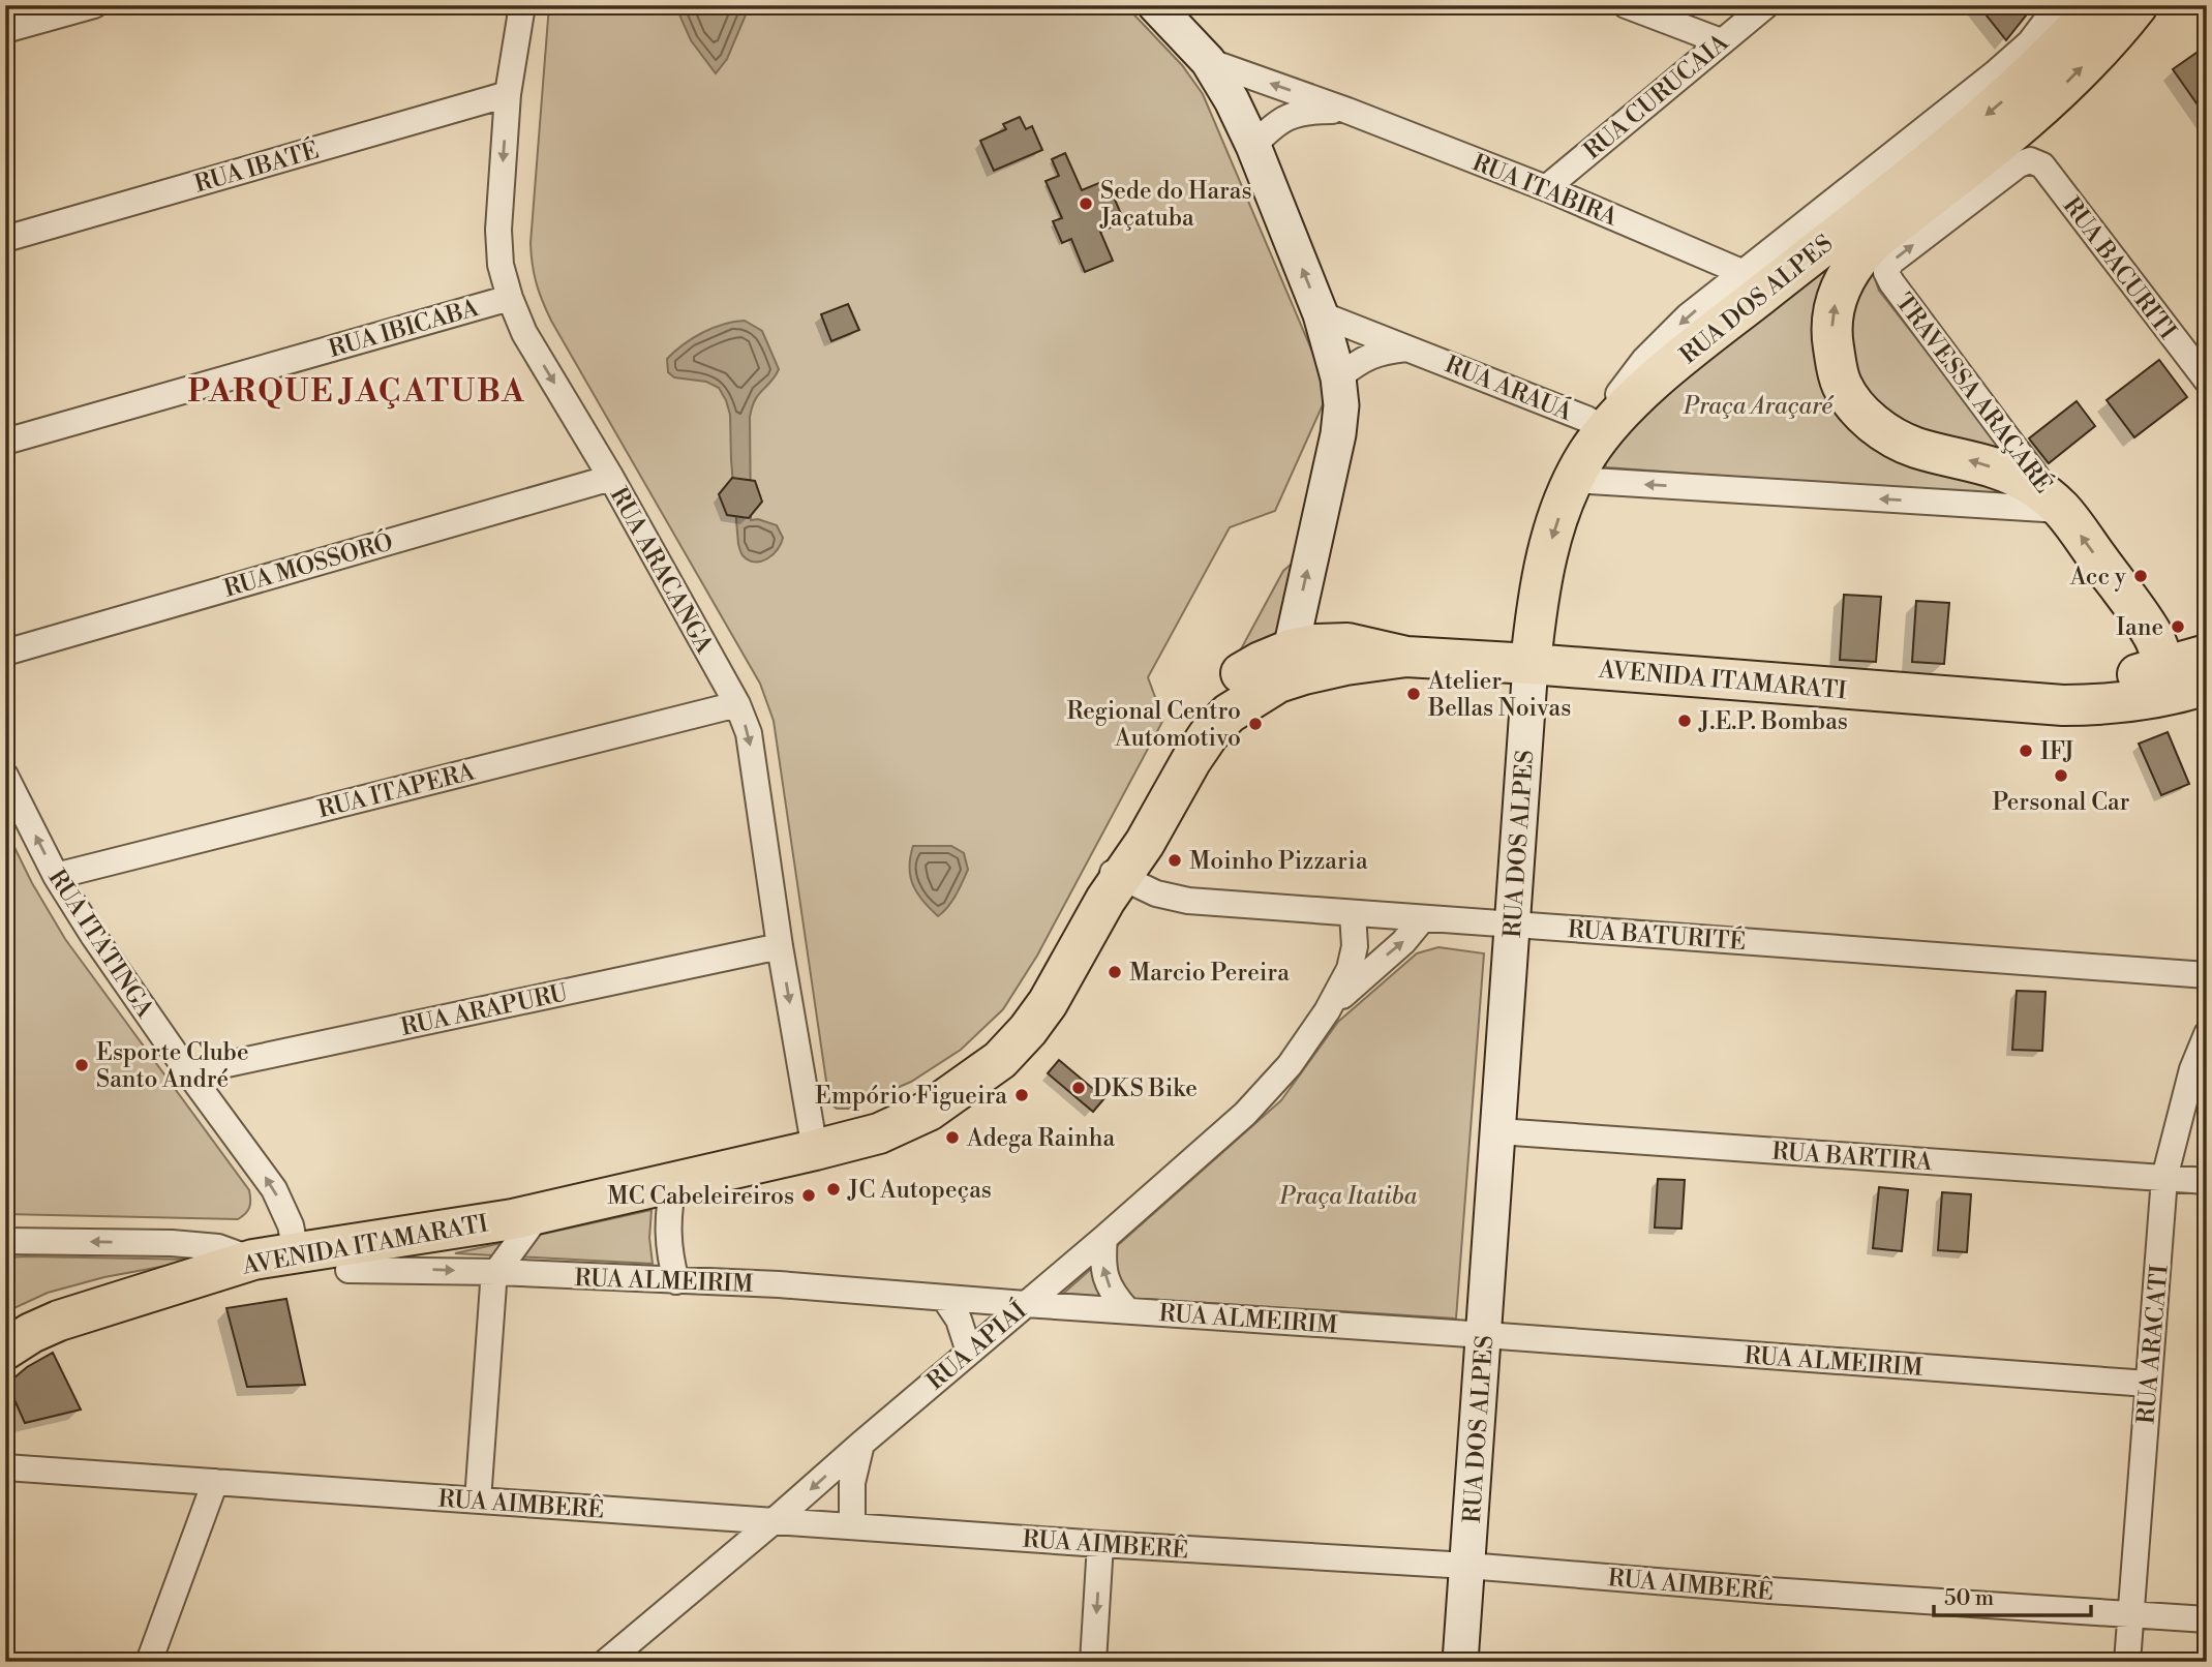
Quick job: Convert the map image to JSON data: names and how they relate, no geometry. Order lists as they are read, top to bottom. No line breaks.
{"streets":{"main road":["RUA DOS ALPES","TRAVESSA ARAÇARÉ","AVENIDA ITAMARATI"],"street":["RUA CURUCAIA","RUA IBATÉ","RUA ITABIRA","RUA BACURITI","RUA IBICABA","RUA ARAUÁ","RUA MOSSORÓ","RUA ARACANGA","RUA ITAPERA","RUA BATURITÉ","RUA ITATINGA","RUA ARAPURU","RUA BARTIRA","RUA ALMEIRIM","RUA ARACATI","RUA APIAÍ","RUA AIMBERÊ"]},"crossings":[["RUA CURUCAIA","RUA ITABIRA"],["RUA IBATÉ","RUA ARACANGA"],["RUA ITABIRA","RUA DOS ALPES"],["RUA BACURITI","TRAVESSA ARAÇARÉ"],["RUA DOS ALPES","RUA ARAUÁ"],["RUA DOS ALPES","AVENIDA ITAMARATI"],["RUA DOS ALPES","RUA BATURITÉ"],["RUA DOS ALPES","RUA BARTIRA"],["RUA DOS ALPES","RUA ALMEIRIM"],["RUA DOS ALPES","RUA AIMBERÊ"],["RUA IBICABA","RUA ARACANGA"],["TRAVESSA ARAÇARÉ","AVENIDA ITAMARATI"],["RUA MOSSORÓ","RUA ARACANGA"],["RUA ARACANGA","AVENIDA ITAMARATI"],["RUA ARACANGA","RUA ITAPERA"],["RUA ARACANGA","RUA ARAPURU"],["AVENIDA ITAMARATI","RUA BATURITÉ"],["AVENIDA ITAMARATI","RUA ITATINGA"],["AVENIDA ITAMARATI","RUA ALMEIRIM"],["RUA ITAPERA","RUA ITATINGA"],["RUA BATURITÉ","RUA APIAÍ"],["RUA ITATINGA","RUA ARAPURU"],["RUA BARTIRA","RUA ARACATI"],["RUA ALMEIRIM","RUA ARACATI"],["RUA ALMEIRIM","RUA APIAÍ"],["RUA ARACATI","RUA AIMBERÊ"],["RUA APIAÍ","RUA AIMBERÊ"]],"one_way":["RUA ARACANGA","RUA ITATINGA"],"districts":["PARQUE JAÇATUBA"],"parks":["Praça Araçaré","Praça Itatiba"],"places":["Sede do Haras Jaçatuba","Acc y","Iane","Atelier Bellas Noivas","J.E.P. Bombas","Regional Centro Automotivo","IFJ","Personal Car","Moinho Pizzaria","Marcio Pereira","Esporte Clube Santo André","DKS Bike","Empório Figueira","Adega Rainha","JC Autopeças","MC Cabeleireiros"],"scale_bar":"50 m"}
